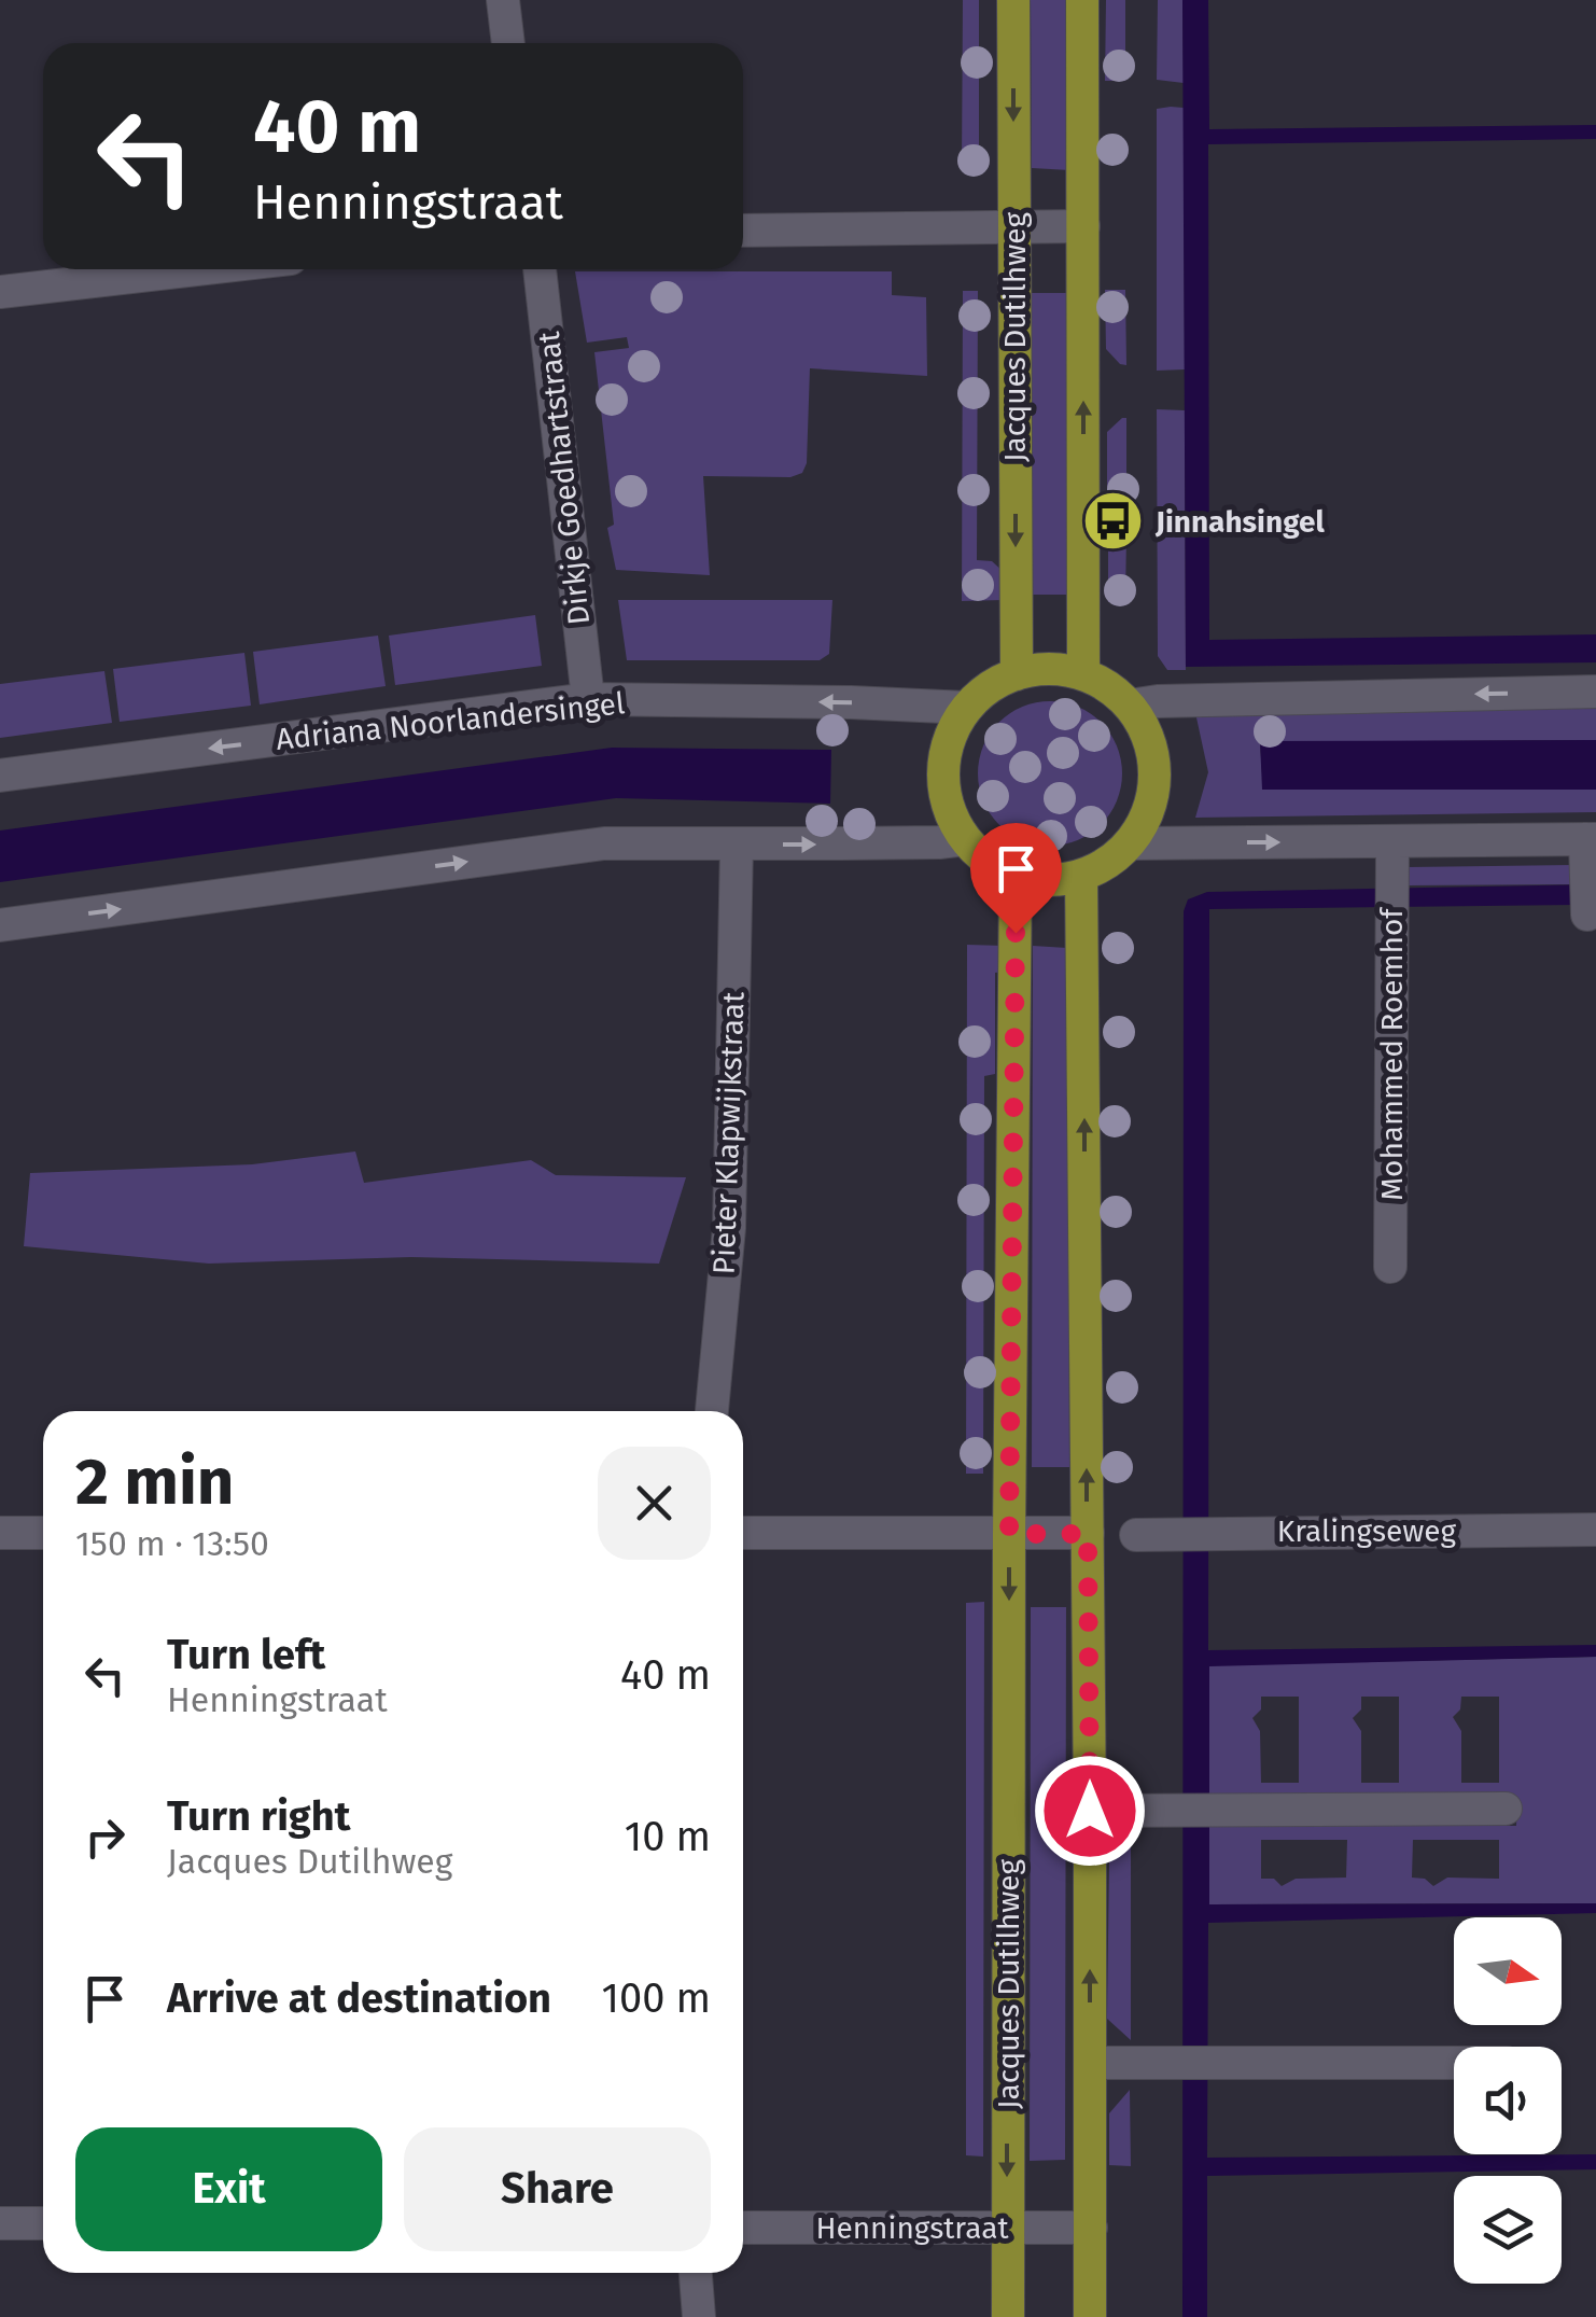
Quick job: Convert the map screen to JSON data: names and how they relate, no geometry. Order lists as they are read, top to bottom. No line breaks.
{"streets":{"main road":["Jacques Dutilhweg"],"street":["Dirkje Goedhartstraat","Adriana Noorlandersingel","Mohammed Roemhof","Pieter Klapwijkstraat","Kralingseweg","Henningstraat"]},"crossings":[["Jacques Dutilhweg","Adriana Noorlandersingel"],["Jacques Dutilhweg","Henningstraat"],["Dirkje Goedhartstraat","Adriana Noorlandersingel"]],"places":{"bus stop":["Jinnahsingel"]},"north":"right","page":{"turn":["40 m","Henningstraat"],"heading":["2 min","150 m · 13:50"],"list":[{"name":"Turn left","note":"Henningstraat","value":"40 m"},{"name":"Turn right","note":"Jacques Dutilhweg","value":"10 m"},{"name":"Arrive at destination","value":"100 m"}],"buttons":["Exit","Share"]}}
